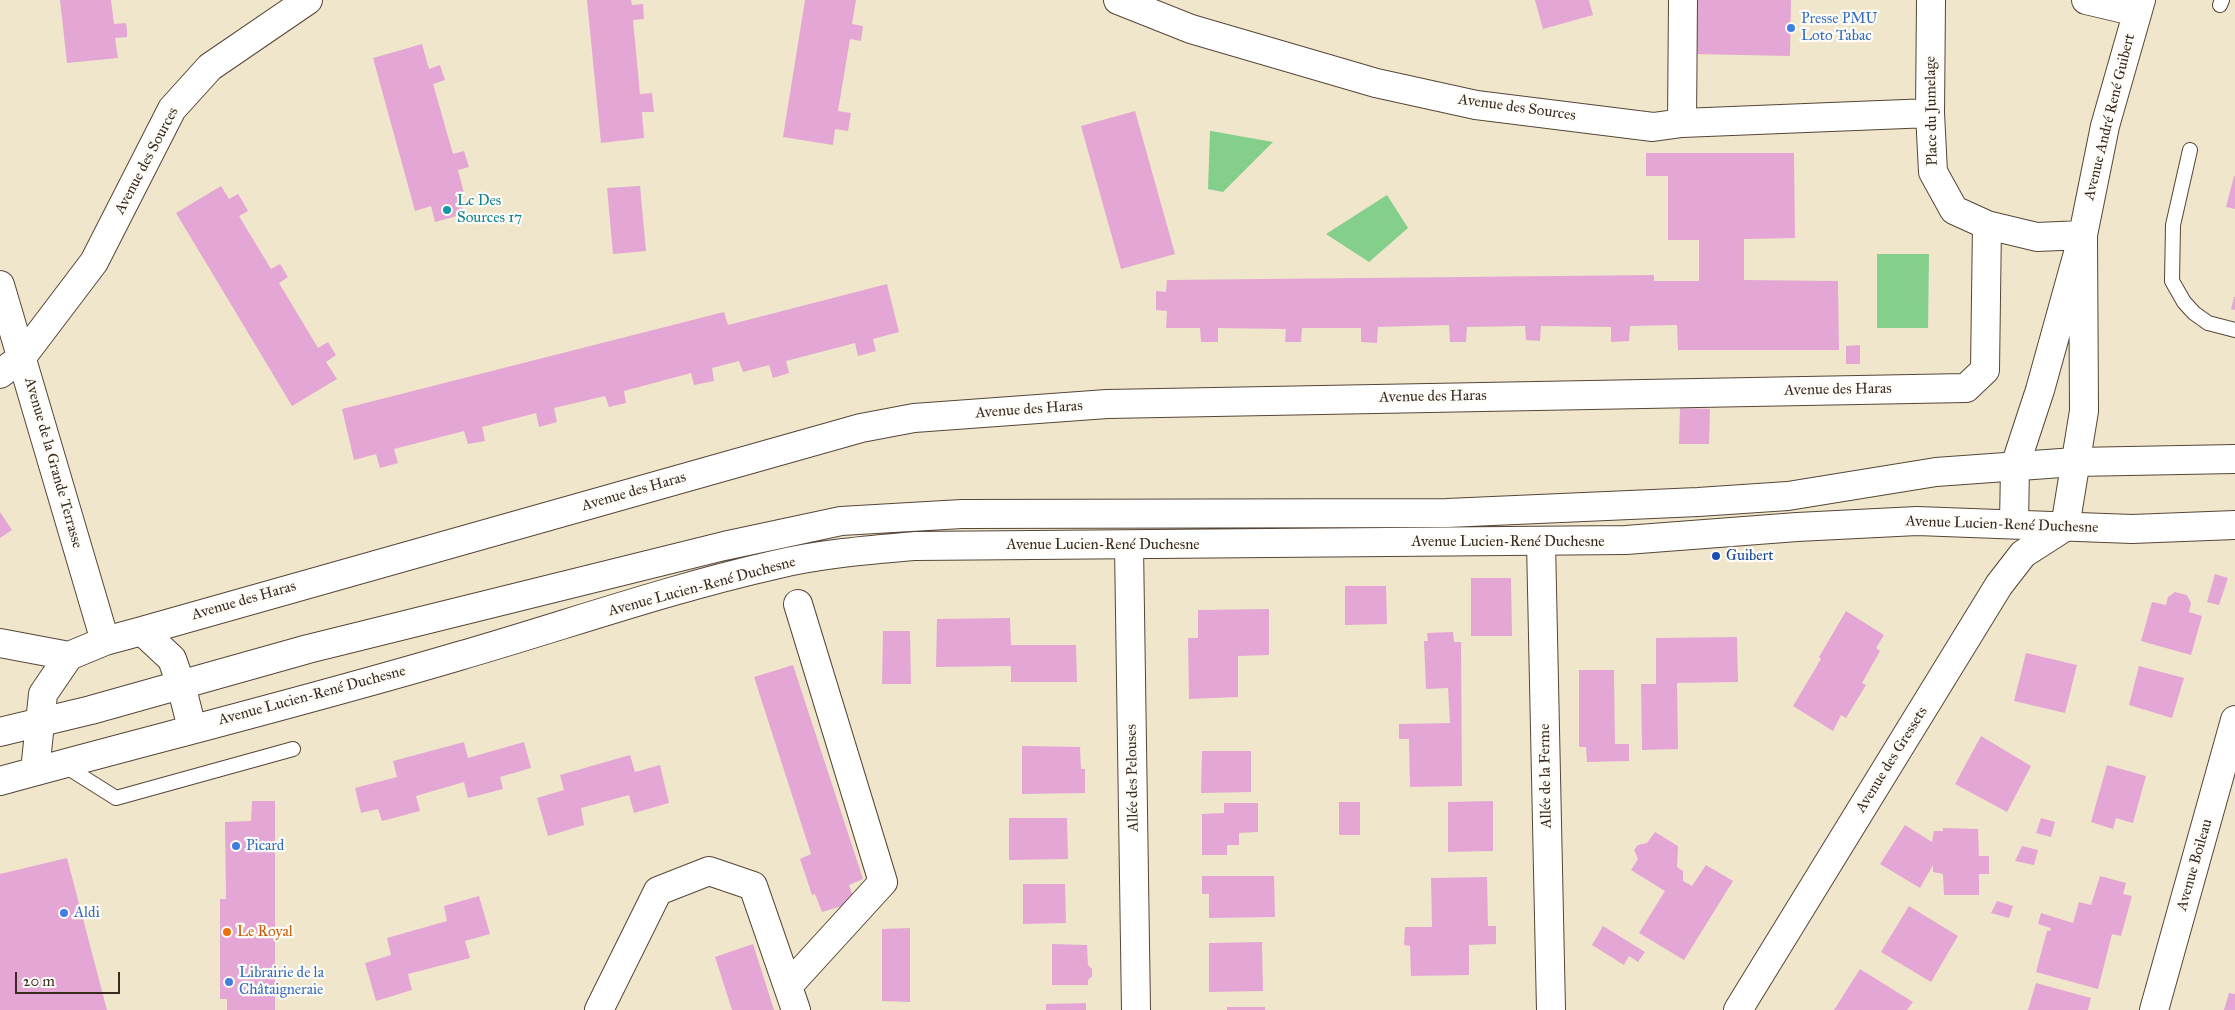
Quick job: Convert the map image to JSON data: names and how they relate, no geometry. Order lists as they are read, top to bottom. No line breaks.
{"streets":{"street":["Avenue des Sources","Place du Jumelage","Avenue André René Guibert","Avenue des Haras","Avenue de la Grande Terrasse","Avenue Lucien-René Duchesne","Avenue des Gressets","Allée de la Ferme","Allée des Pelouses","Avenue Boileau"]},"crossings":[["Avenue des Sources","Place du Jumelage"],["Avenue des Sources","Avenue de la Grande Terrasse"],["Place du Jumelage","Avenue André René Guibert"],["Place du Jumelage","Avenue des Haras"],["Avenue André René Guibert","Avenue Lucien-René Duchesne"],["Avenue André René Guibert","Avenue des Gressets"],["Avenue des Haras","Avenue de la Grande Terrasse"],["Avenue Lucien-René Duchesne","Avenue des Gressets"],["Avenue Lucien-René Duchesne","Allée de la Ferme"],["Avenue Lucien-René Duchesne","Allée des Pelouses"]],"places":["Presse PMU Loto Tabac","Lc Des Sources 17","Guibert","Picard","Aldi","Le Royal","Librairie de la Châtaigneraie"],"scale_bar":"20 m"}
